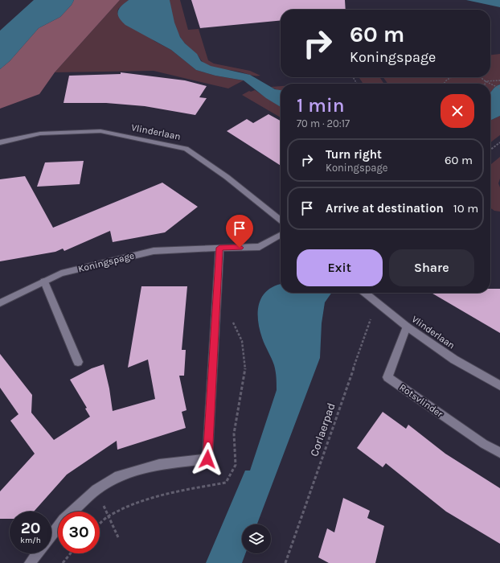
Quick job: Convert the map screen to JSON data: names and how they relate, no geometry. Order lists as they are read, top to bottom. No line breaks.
{"streets":{"street":["Vlinderlaan","Koningspage","Rotsvlinder"],"path":["Corlaerpad"]},"crossings":[["Vlinderlaan","Rotsvlinder"],["Vlinderlaan","Corlaerpad"]],"page":{"turn":["60 m","Koningspage"],"heading":["1 min","70 m · 20:17"],"list":[{"name":"Turn right","note":"Koningspage","value":"60 m"},{"name":"Arrive at destination","value":"10 m"}],"buttons":["Exit","Share"],"speed":"20 km/h","limit":"30"}}
